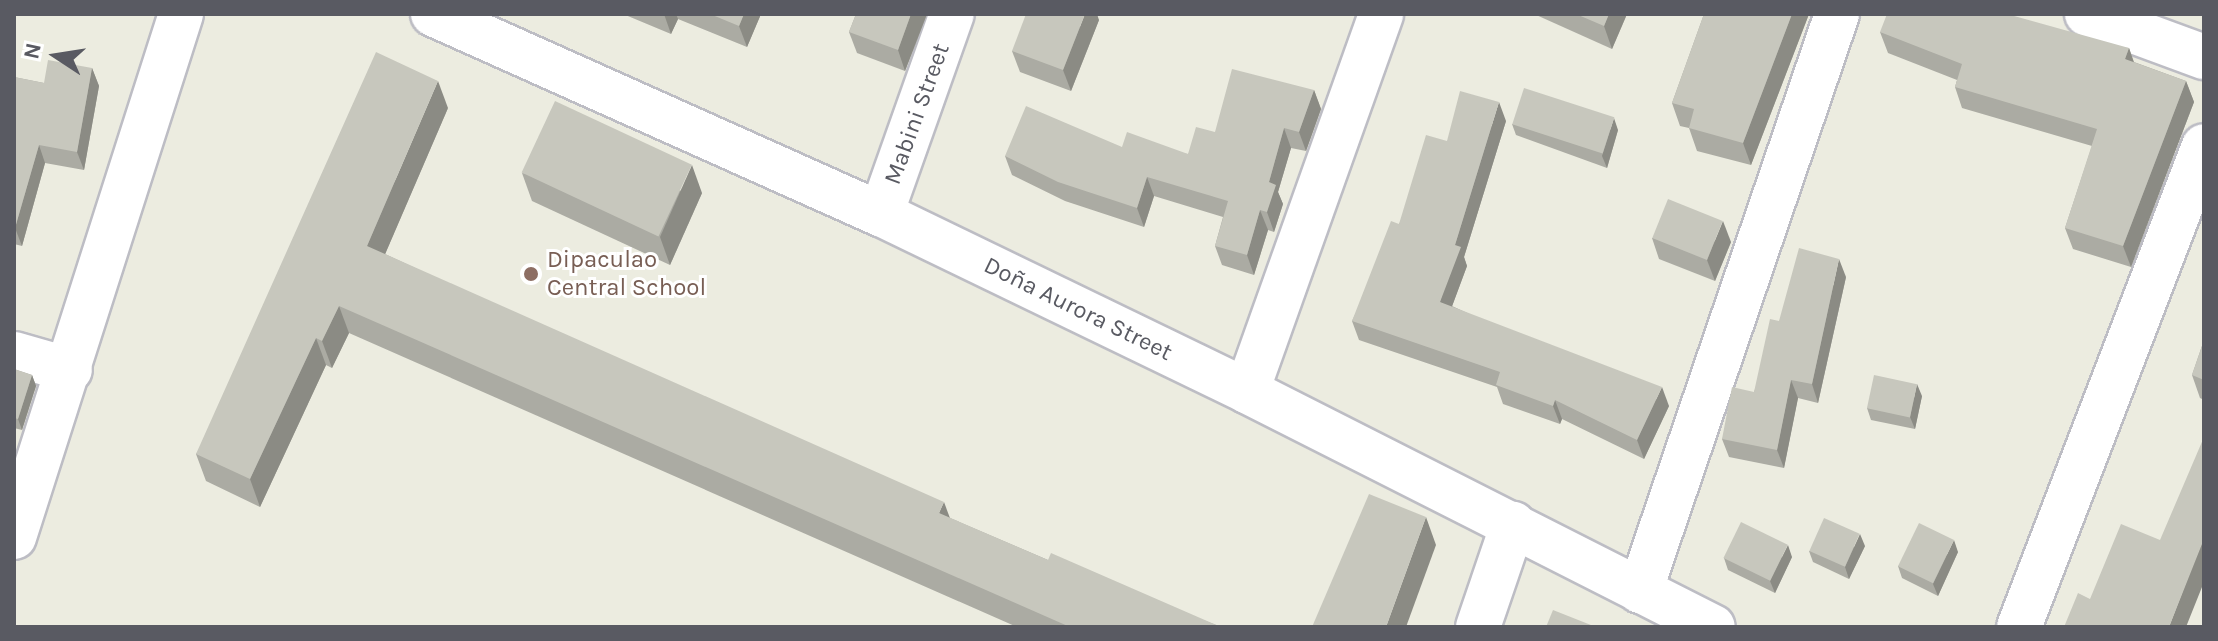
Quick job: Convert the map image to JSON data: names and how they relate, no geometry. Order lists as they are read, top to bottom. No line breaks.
{"streets":{"street":["Mabini Street","Doña Aurora Street"]},"crossings":[["Mabini Street","Doña Aurora Street"]],"places":["Dipaculao Central School"],"north":"left"}
